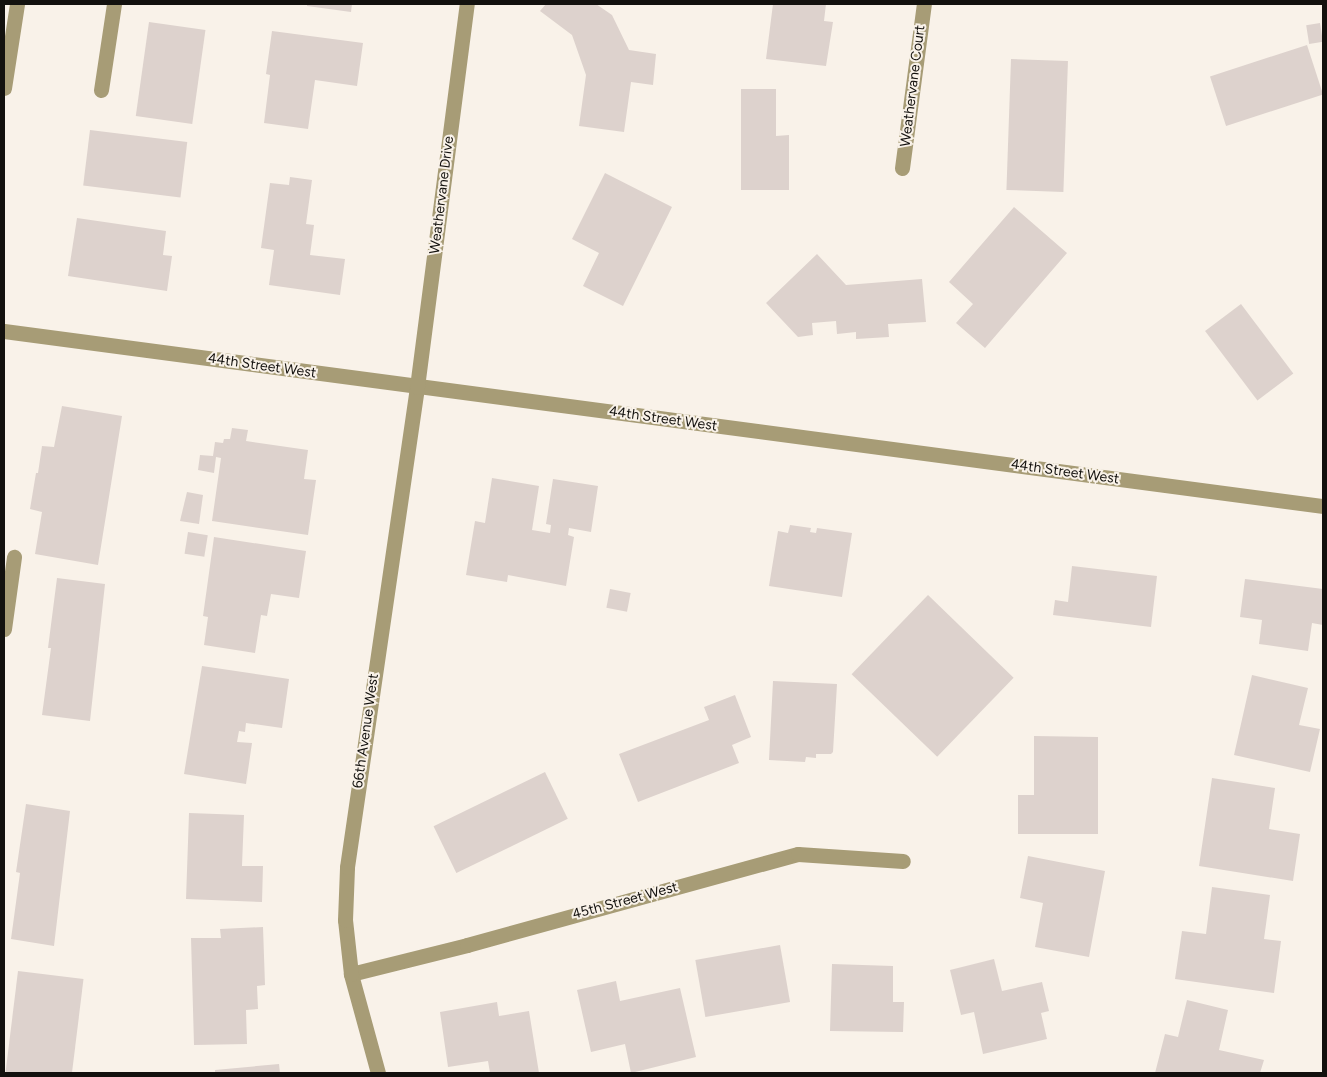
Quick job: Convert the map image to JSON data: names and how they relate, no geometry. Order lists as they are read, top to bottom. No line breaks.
{"streets":{"street":["Weathervane Court","Weathervane Drive","44th Street West","66th Avenue West","45th Street West"]},"crossings":[["Weathervane Drive","44th Street West"],["Weathervane Drive","66th Avenue West"],["44th Street West","66th Avenue West"],["66th Avenue West","45th Street West"]]}
